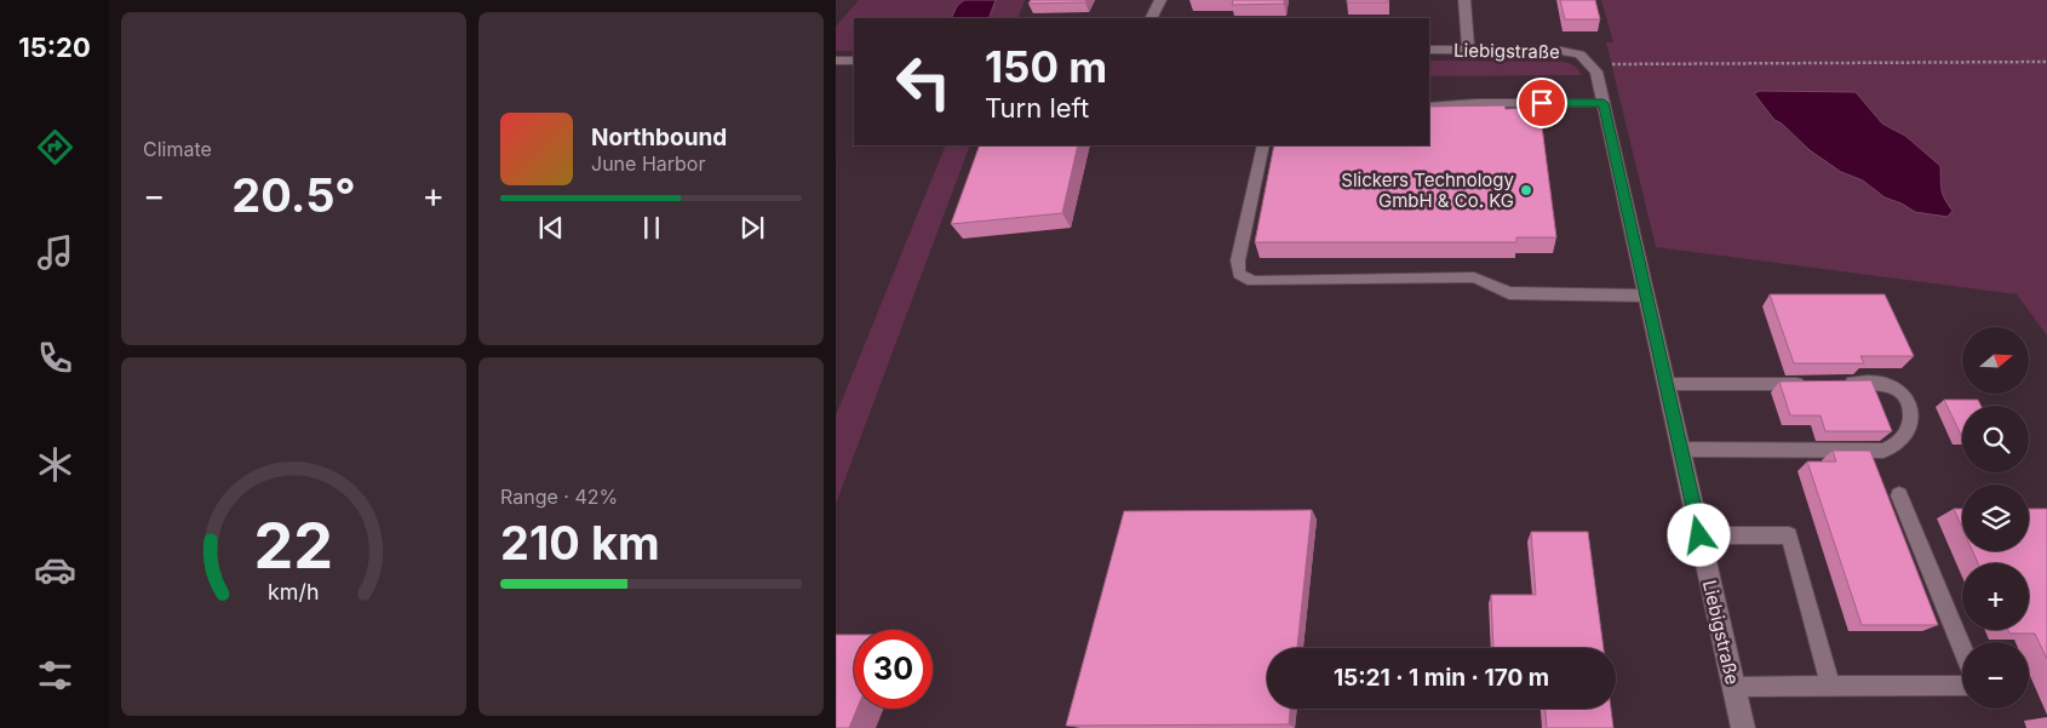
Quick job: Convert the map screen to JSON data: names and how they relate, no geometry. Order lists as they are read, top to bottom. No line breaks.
{"streets":{"street":["Liebigstraße"]},"places":["Slickers Technology GmbH & Co. KG"],"north":"right","page":{"tabs":"15:20","tile":["Climate",["Range · 42%","210 km"]],"turn":["150 m","Turn left"],"song":["Northbound","June Harbor"],"heat":["−","20.5°","+"],"map_buttons":["+","−"],"limit":"30","trip":"15:21 · 1 min · 170 m","gauge":["22","km/h"]}}
